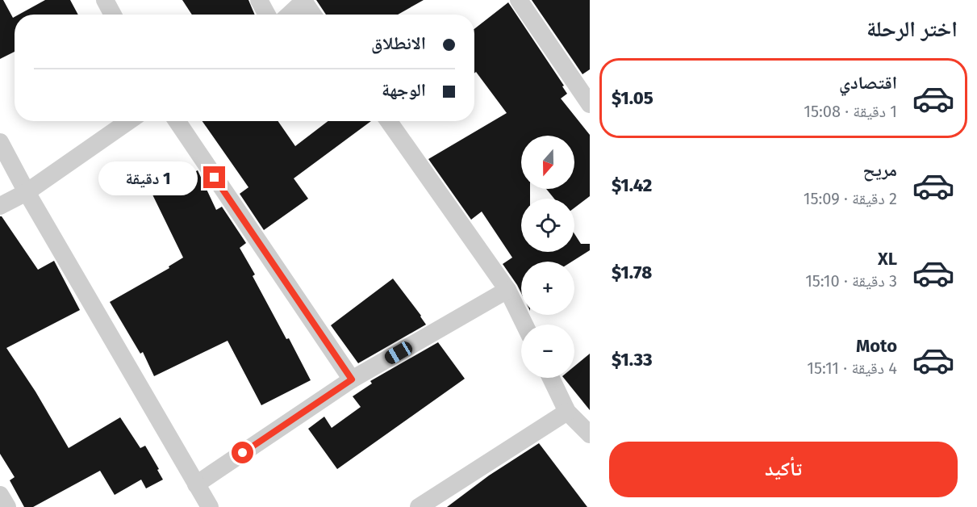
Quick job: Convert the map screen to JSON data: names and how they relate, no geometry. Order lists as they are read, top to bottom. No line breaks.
{"north":"bottom","page":{"heading":"اختر الرحلة","banner":["الانطلاق","الوجهة"],"list":[{"name":"اقتصادي","note":"1 دقيقة · 15:08","value":"$1.05"},{"name":"مريح","note":"2 دقيقة · 15:09","value":"$1.42"},{"name":"XL","note":"3 دقيقة · 15:10","value":"$1.78"},{"name":"Moto","note":"4 دقيقة · 15:11","value":"$1.33"}],"map_buttons":["+","−"],"bubble":"1 دقيقة","buttons":"تأكيد"}}
